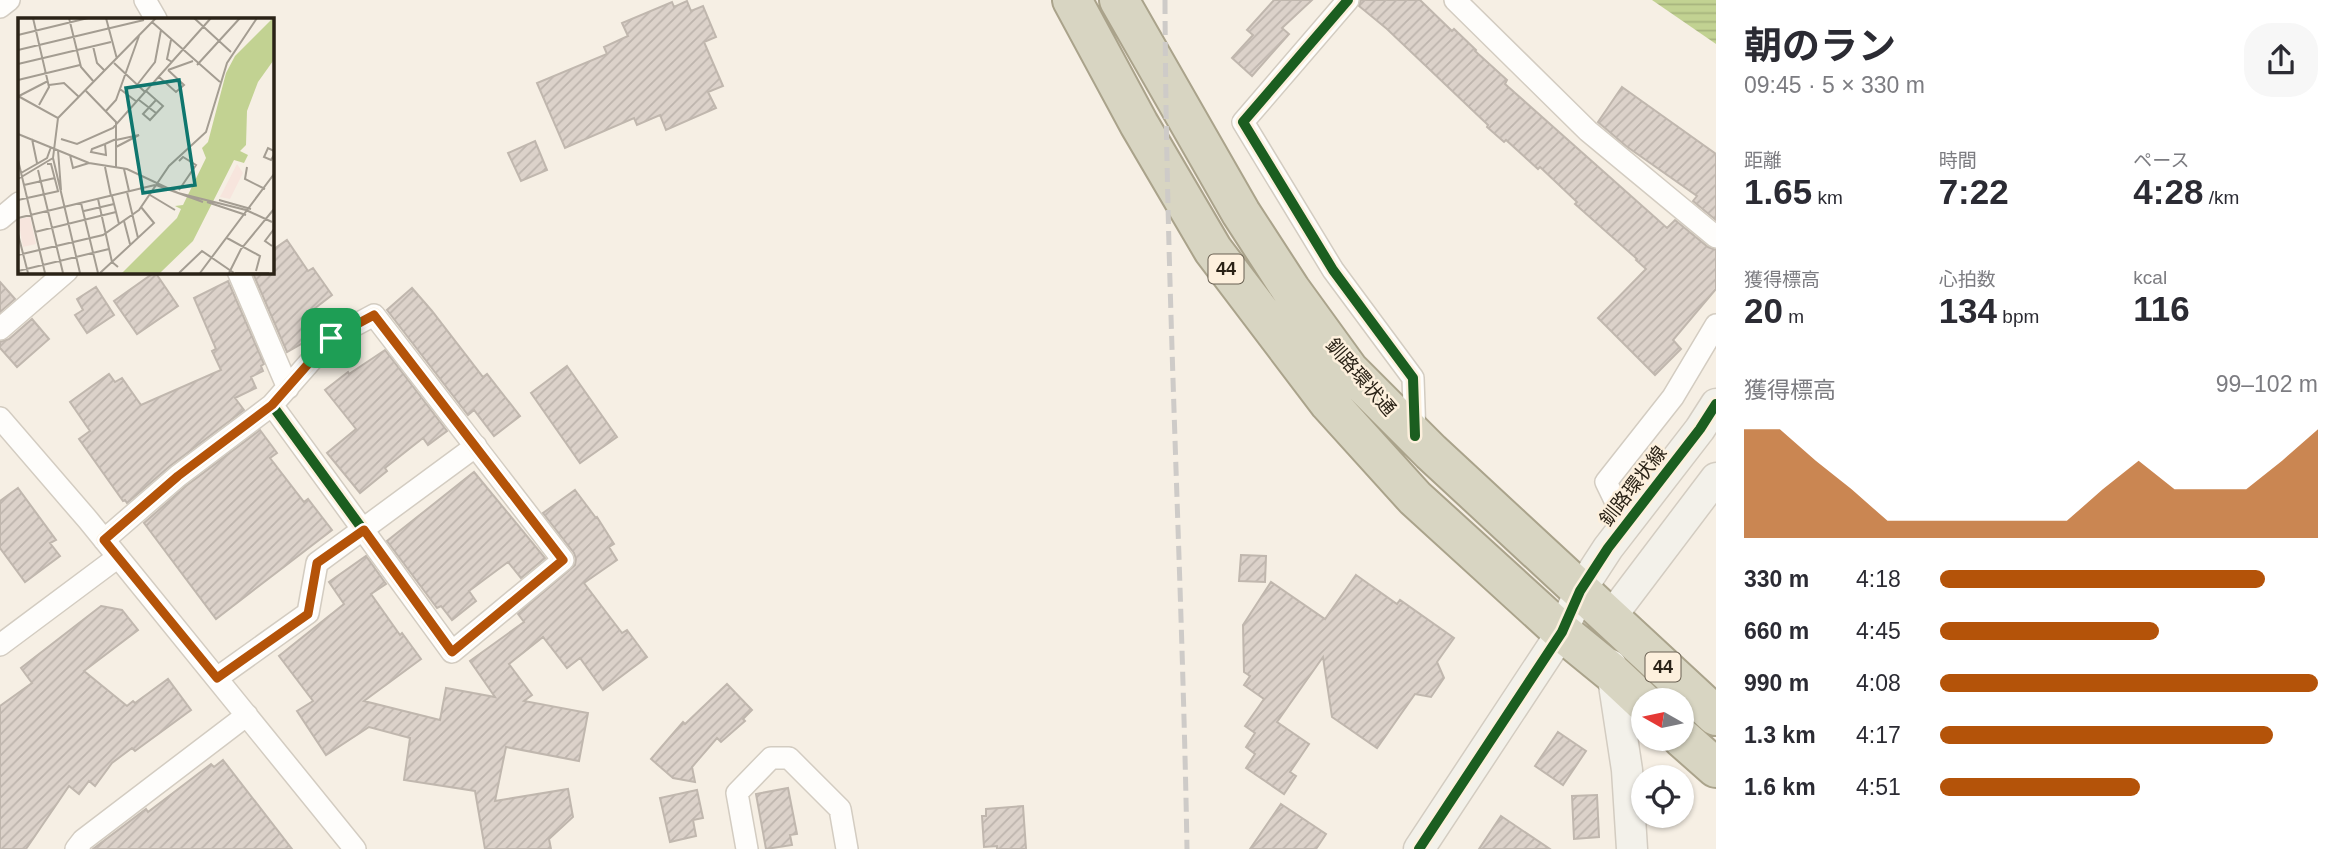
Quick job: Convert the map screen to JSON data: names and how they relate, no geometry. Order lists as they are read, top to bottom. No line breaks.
{"streets":{"highway":["44","釧路環状通"],"street":["釧路環状線"]},"crossings":[["釧路環状通","釧路環状線"]],"north":"left","page":{"heading":["朝のラン","09:45 · 5 × 330 m"],"stats":[["距離","1.65 km"],["時間","7:22"],["ペース","4:28 /km"],["獲得標高","20 m"],["心拍数","134 bpm"],["kcal","116"]],"chart":["獲得標高","99–102 m"],"list":[{"name":"330 m","note":"4:18"},{"name":"660 m","note":"4:45"},{"name":"990 m","note":"4:08"},{"name":"1.3 km","note":"4:17"},{"name":"1.6 km","note":"4:51"}]}}
